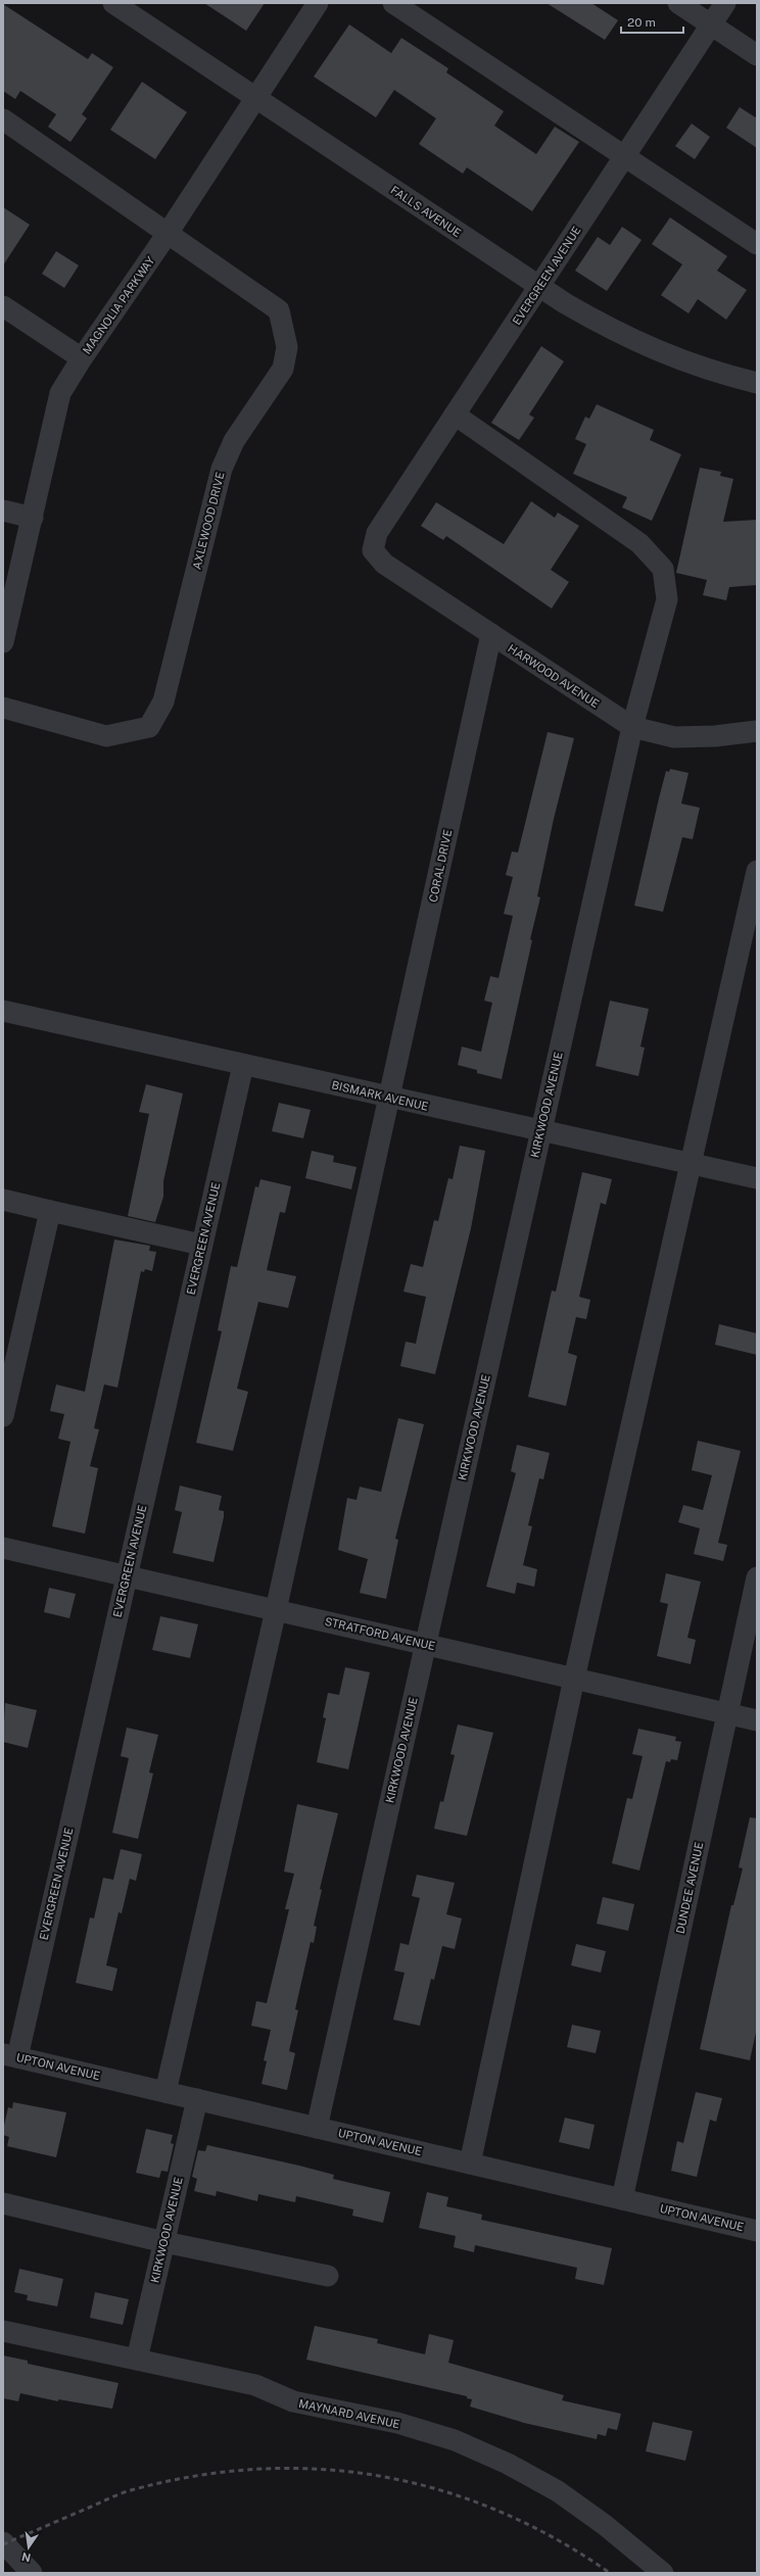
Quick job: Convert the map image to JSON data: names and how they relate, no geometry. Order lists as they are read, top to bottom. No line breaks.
{"streets":{"street":["FALLS AVENUE","EVERGREEN AVENUE","MAGNOLIA PARKWAY","AXLEWOOD DRIVE","HARWOOD AVENUE","CORAL DRIVE","BISMARK AVENUE","KIRKWOOD AVENUE","STRATFORD AVENUE","DUNDEE AVENUE","UPTON AVENUE","MAYNARD AVENUE"]},"crossings":[["FALLS AVENUE","EVERGREEN AVENUE"],["FALLS AVENUE","MAGNOLIA PARKWAY"],["EVERGREEN AVENUE","HARWOOD AVENUE"],["EVERGREEN AVENUE","BISMARK AVENUE"],["EVERGREEN AVENUE","KIRKWOOD AVENUE"],["EVERGREEN AVENUE","STRATFORD AVENUE"],["EVERGREEN AVENUE","UPTON AVENUE"],["MAGNOLIA PARKWAY","AXLEWOOD DRIVE"],["HARWOOD AVENUE","CORAL DRIVE"],["HARWOOD AVENUE","KIRKWOOD AVENUE"],["CORAL DRIVE","BISMARK AVENUE"],["CORAL DRIVE","STRATFORD AVENUE"],["CORAL DRIVE","UPTON AVENUE"],["BISMARK AVENUE","KIRKWOOD AVENUE"],["KIRKWOOD AVENUE","STRATFORD AVENUE"],["KIRKWOOD AVENUE","UPTON AVENUE"],["KIRKWOOD AVENUE","MAYNARD AVENUE"],["STRATFORD AVENUE","DUNDEE AVENUE"],["DUNDEE AVENUE","UPTON AVENUE"]],"scale_bar":"20 m","north":"bottom"}
